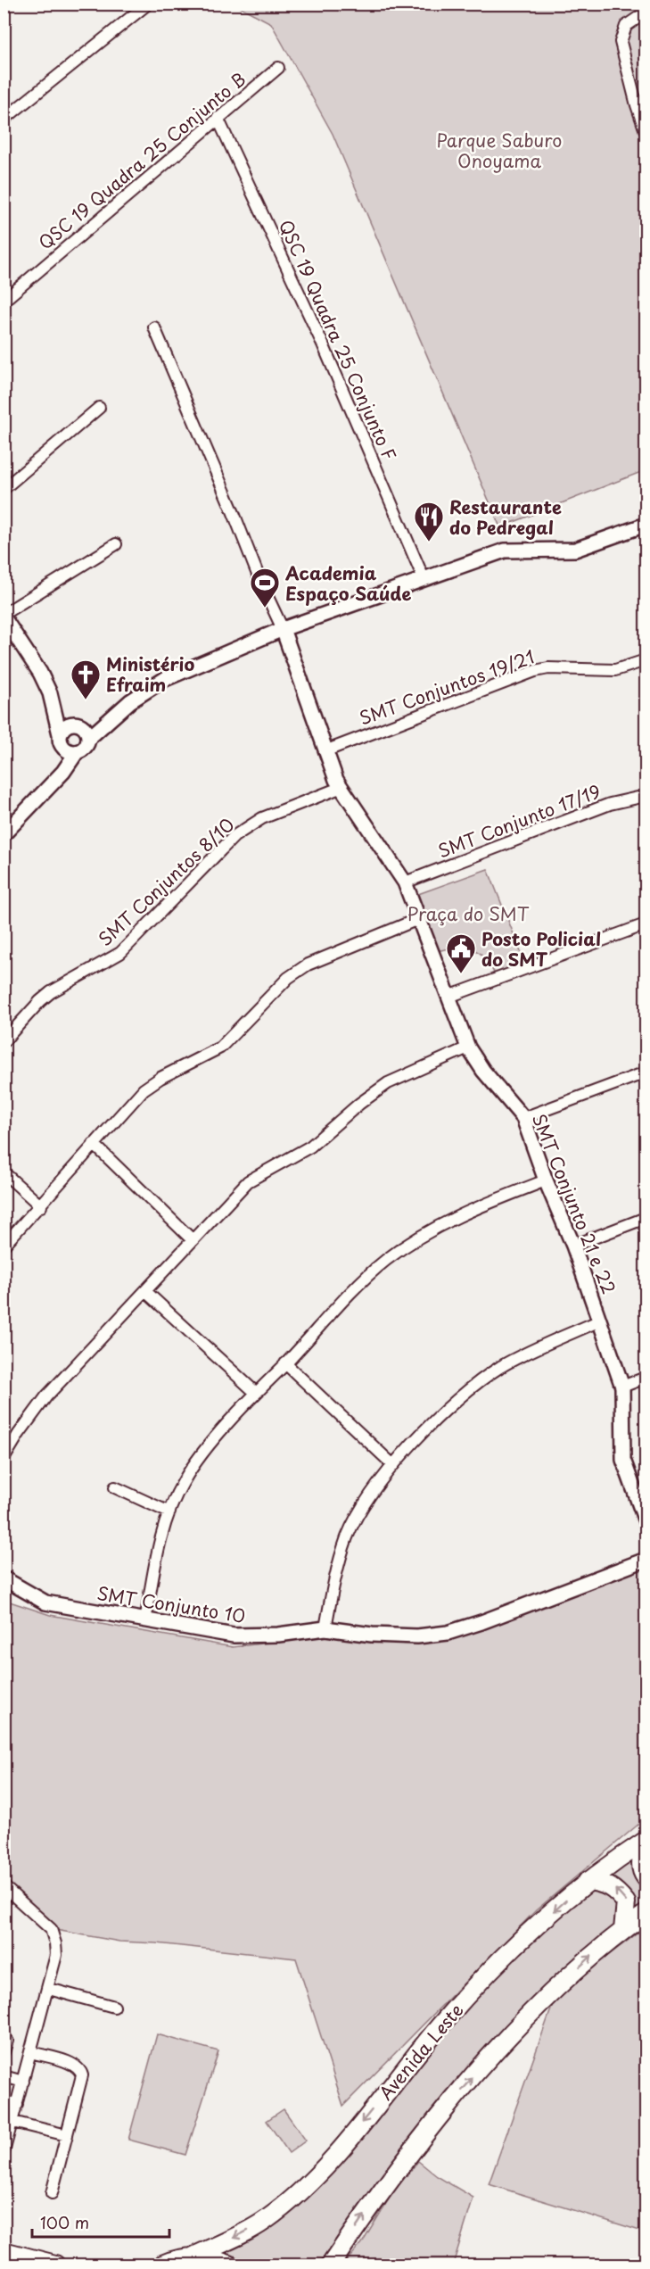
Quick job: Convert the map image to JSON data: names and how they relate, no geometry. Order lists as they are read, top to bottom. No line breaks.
{"streets":{"main road":["Avenida Leste"],"street":["QSC 19 Quadra 25 Conjunto B","QSC 19 Quadra 25 Conjunto F","SMT Conjuntos 19/21","SMT Conjunto 17/19","SMT Conjuntos 8/10","SMT Conjunto 21 e 22","SMT Conjunto 10"]},"crossings":[["QSC 19 Quadra 25 Conjunto B","QSC 19 Quadra 25 Conjunto F"],["SMT Conjuntos 19/21","SMT Conjunto 21 e 22"],["SMT Conjunto 17/19","SMT Conjunto 21 e 22"],["SMT Conjuntos 8/10","SMT Conjunto 21 e 22"]],"parks":["Parque Saburo Onoyama","Praça do SMT"],"places":{"restaurant":["Restaurante do Pedregal"],"sports":["Academia Espaço Saúde"],"church":["Ministério Efraim"],"public building":["Posto Policial do SMT"]},"scale_bar":"100 m"}
